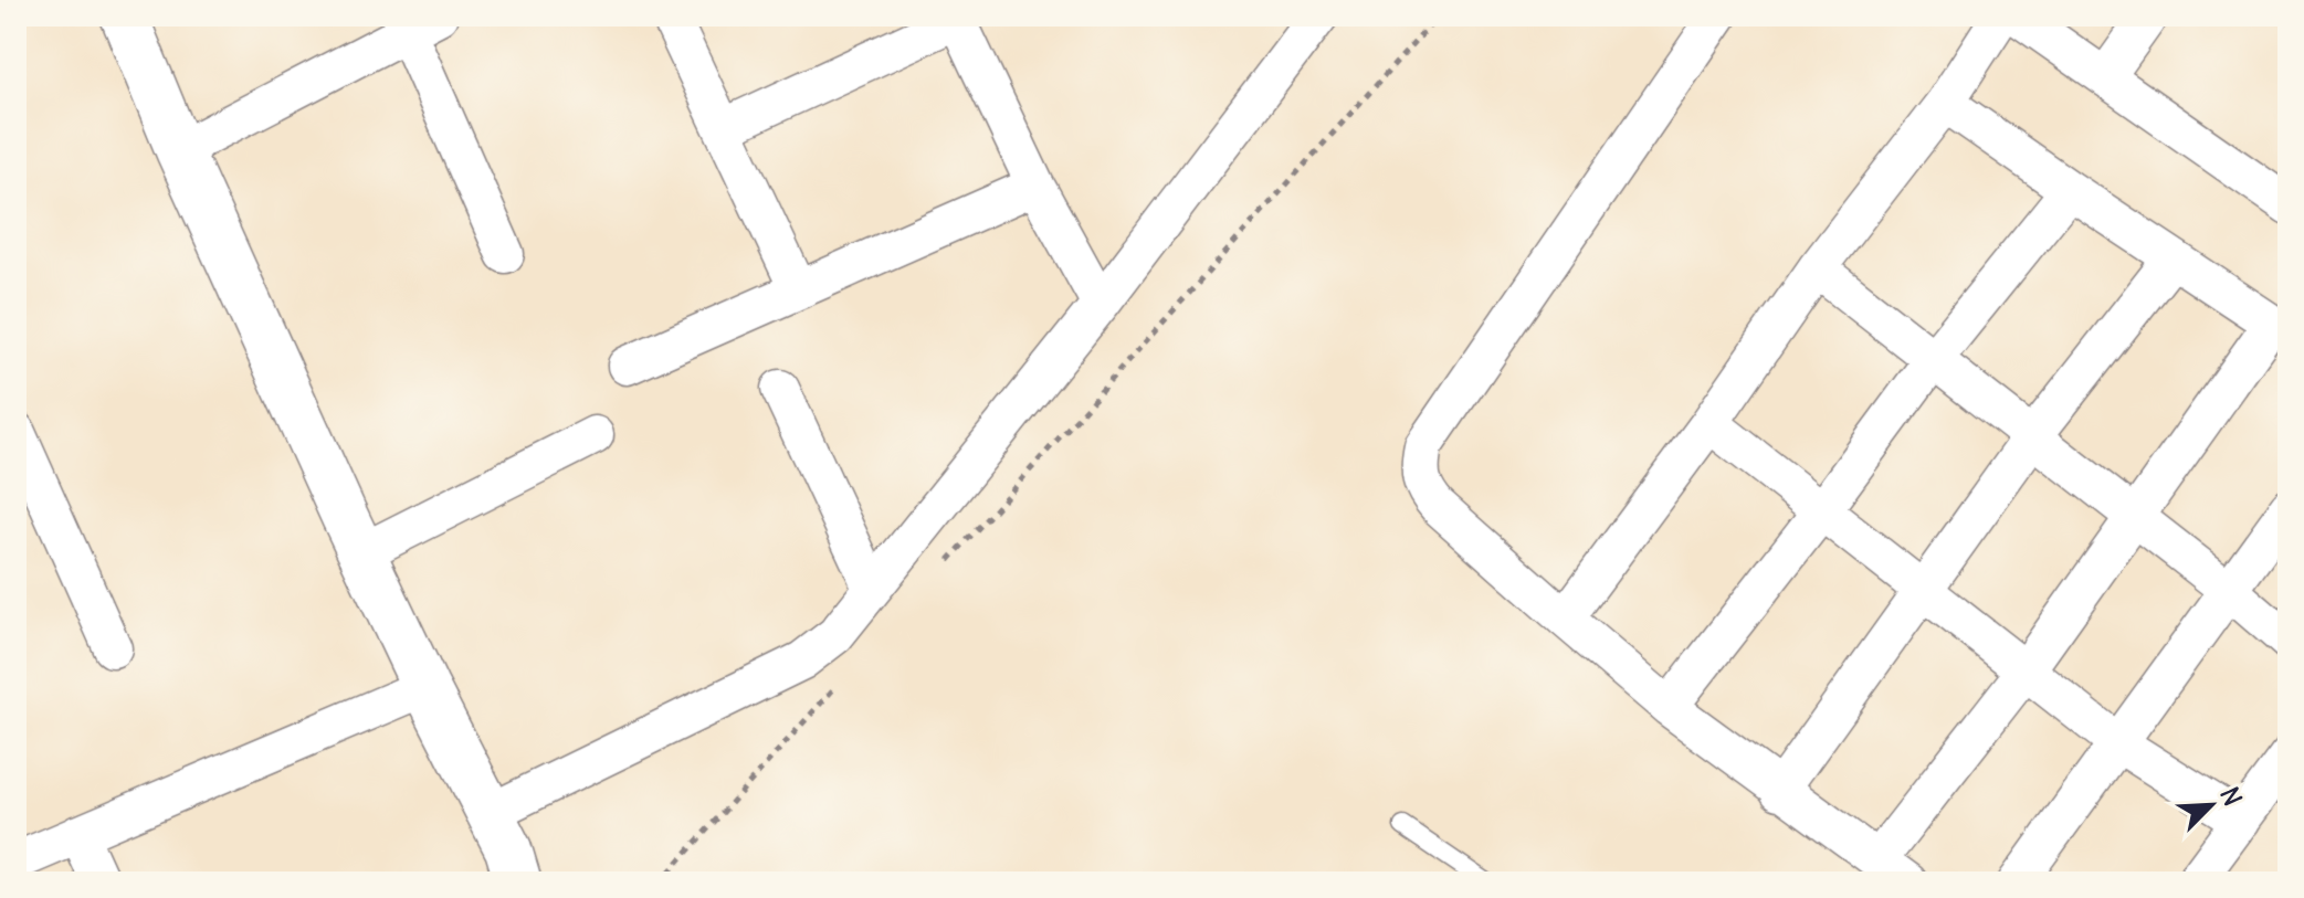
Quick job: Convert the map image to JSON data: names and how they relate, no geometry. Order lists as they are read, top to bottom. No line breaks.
{"north":"top right"}
